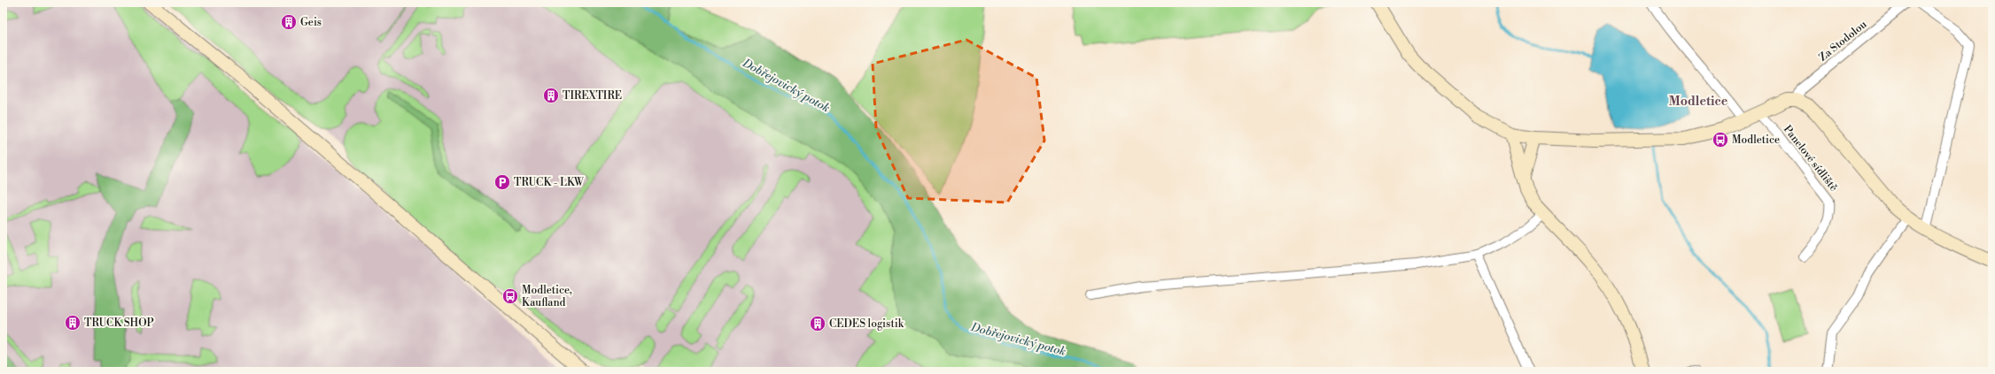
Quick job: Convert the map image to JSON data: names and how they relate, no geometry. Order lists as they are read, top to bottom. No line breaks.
{"streets":{"street":["Za Stodolou","Panelové sídliště"]},"districts":["Modletice"],"water":["Dobřejovický potok"],"places":{"building":["Geis","TIREXTIRE","TRUCK SHOP","CEDES logistik"],"bus stop":["Modletice","Modletice, Kaufland"],"parking":["TRUCK - LKW"]}}
